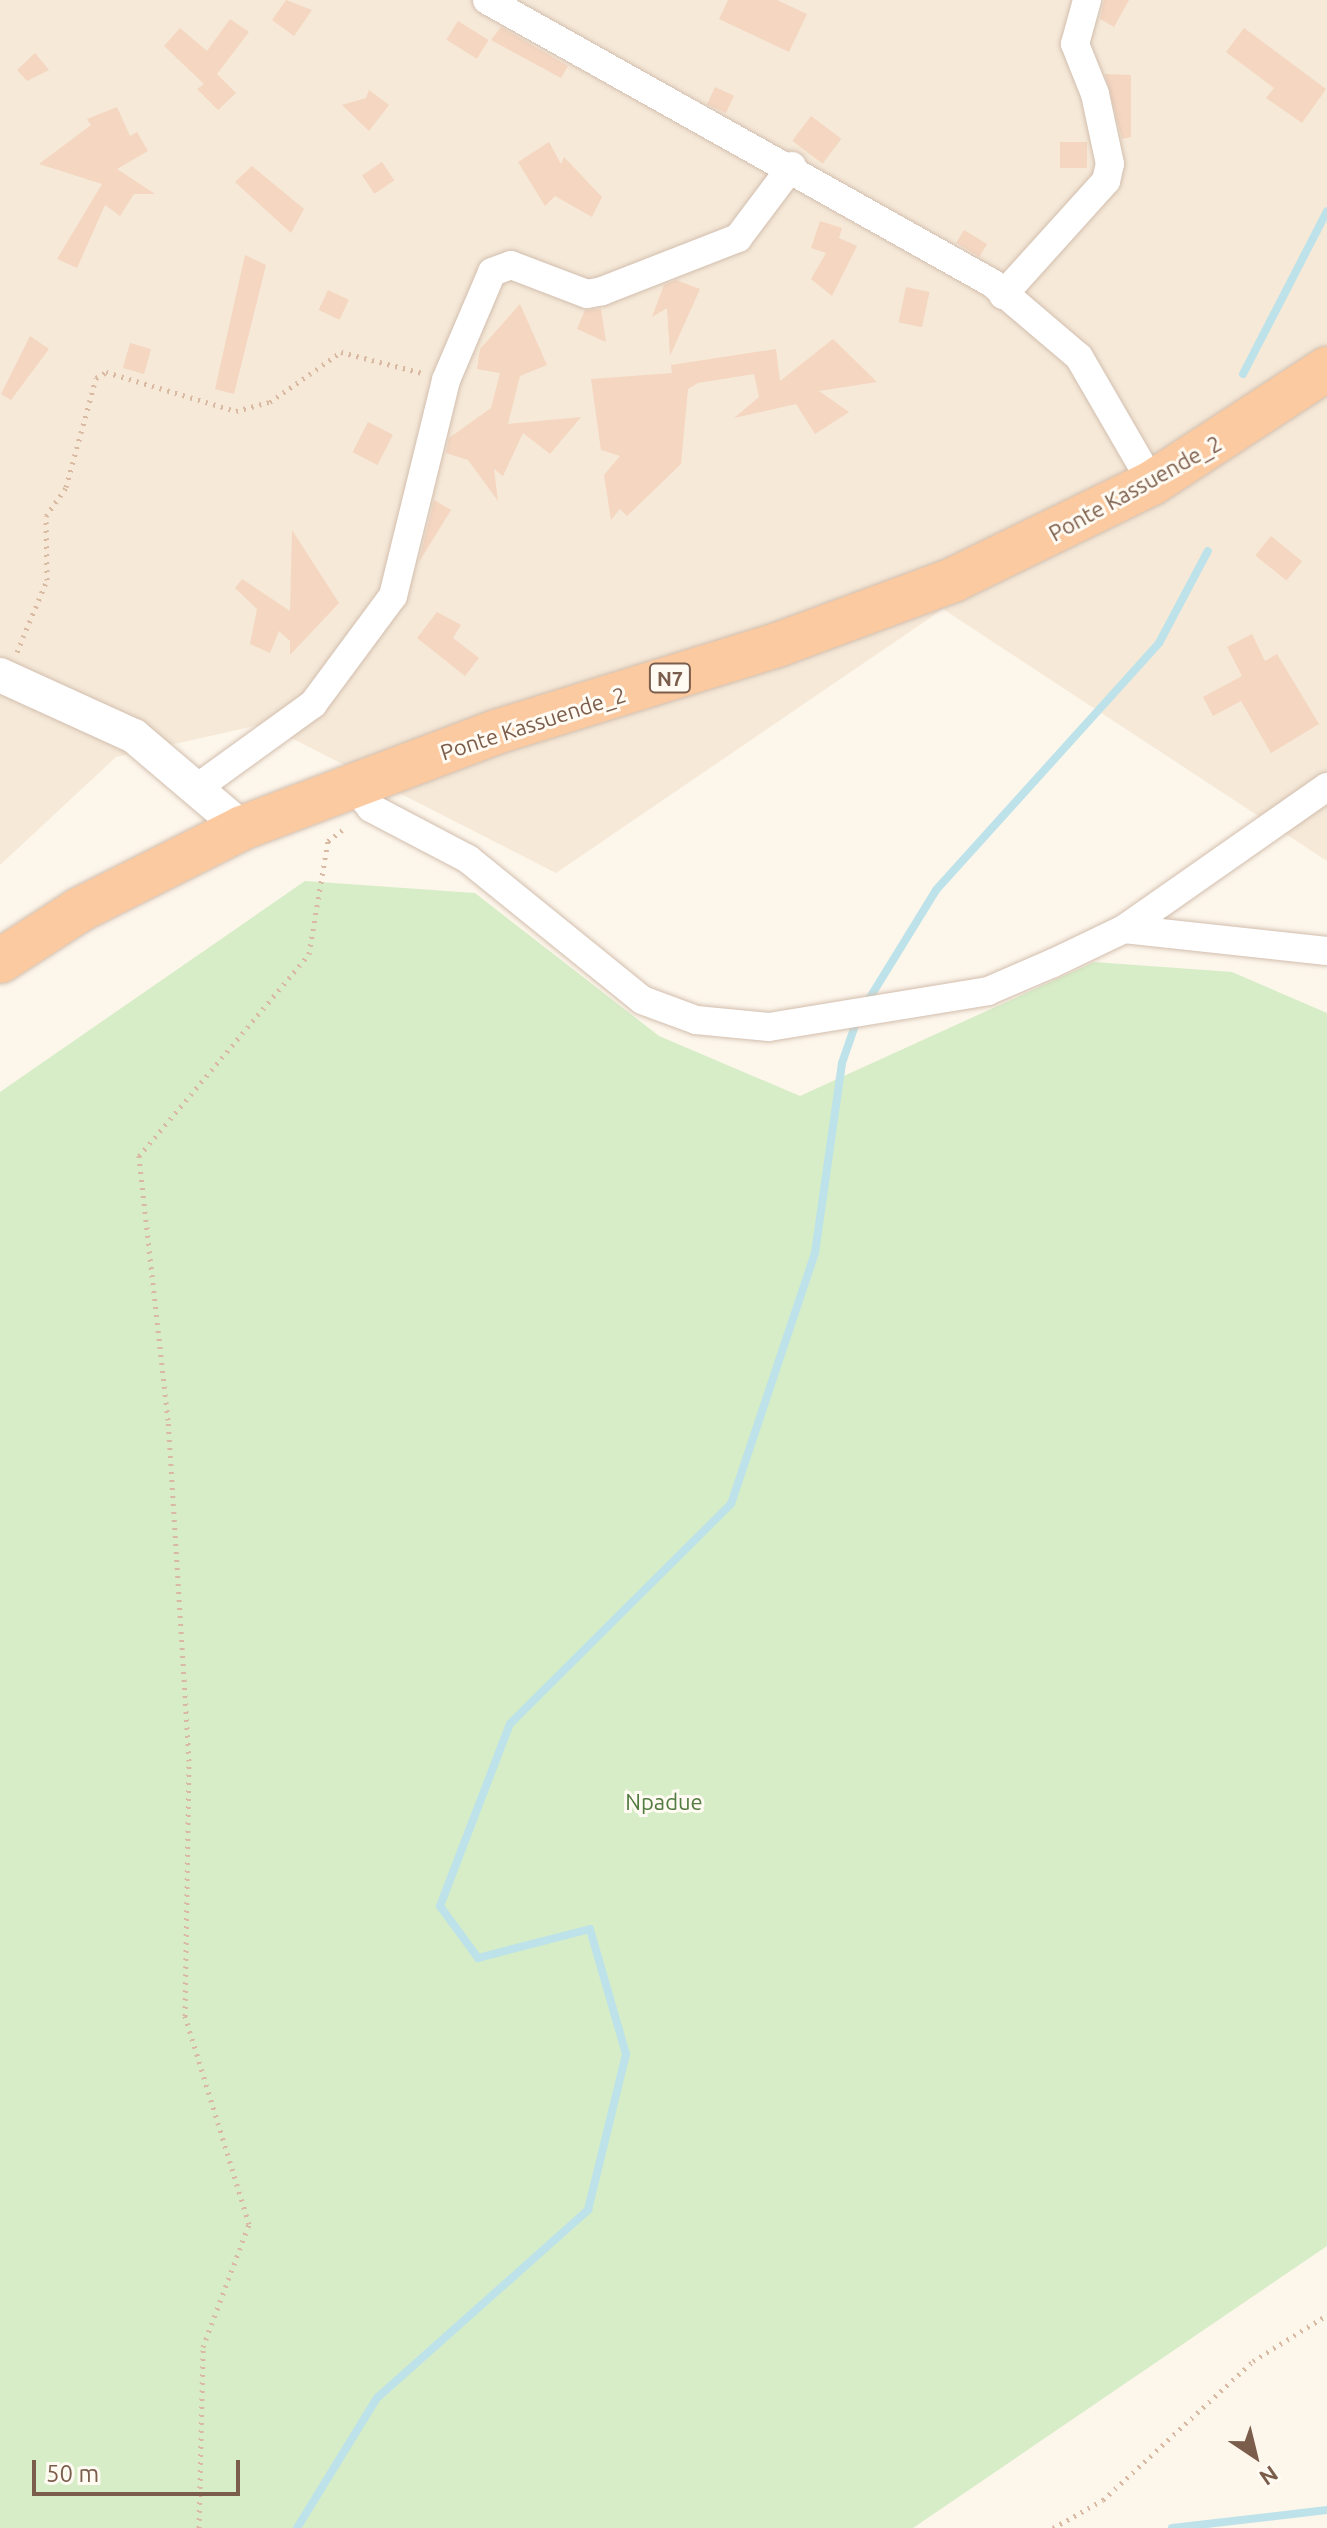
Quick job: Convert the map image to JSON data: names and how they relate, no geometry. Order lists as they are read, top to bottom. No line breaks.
{"streets":{"highway":["Ponte Kassuende_2","N7"]},"parks":["Npadue"],"scale_bar":"50 m","north":"bottom right"}
